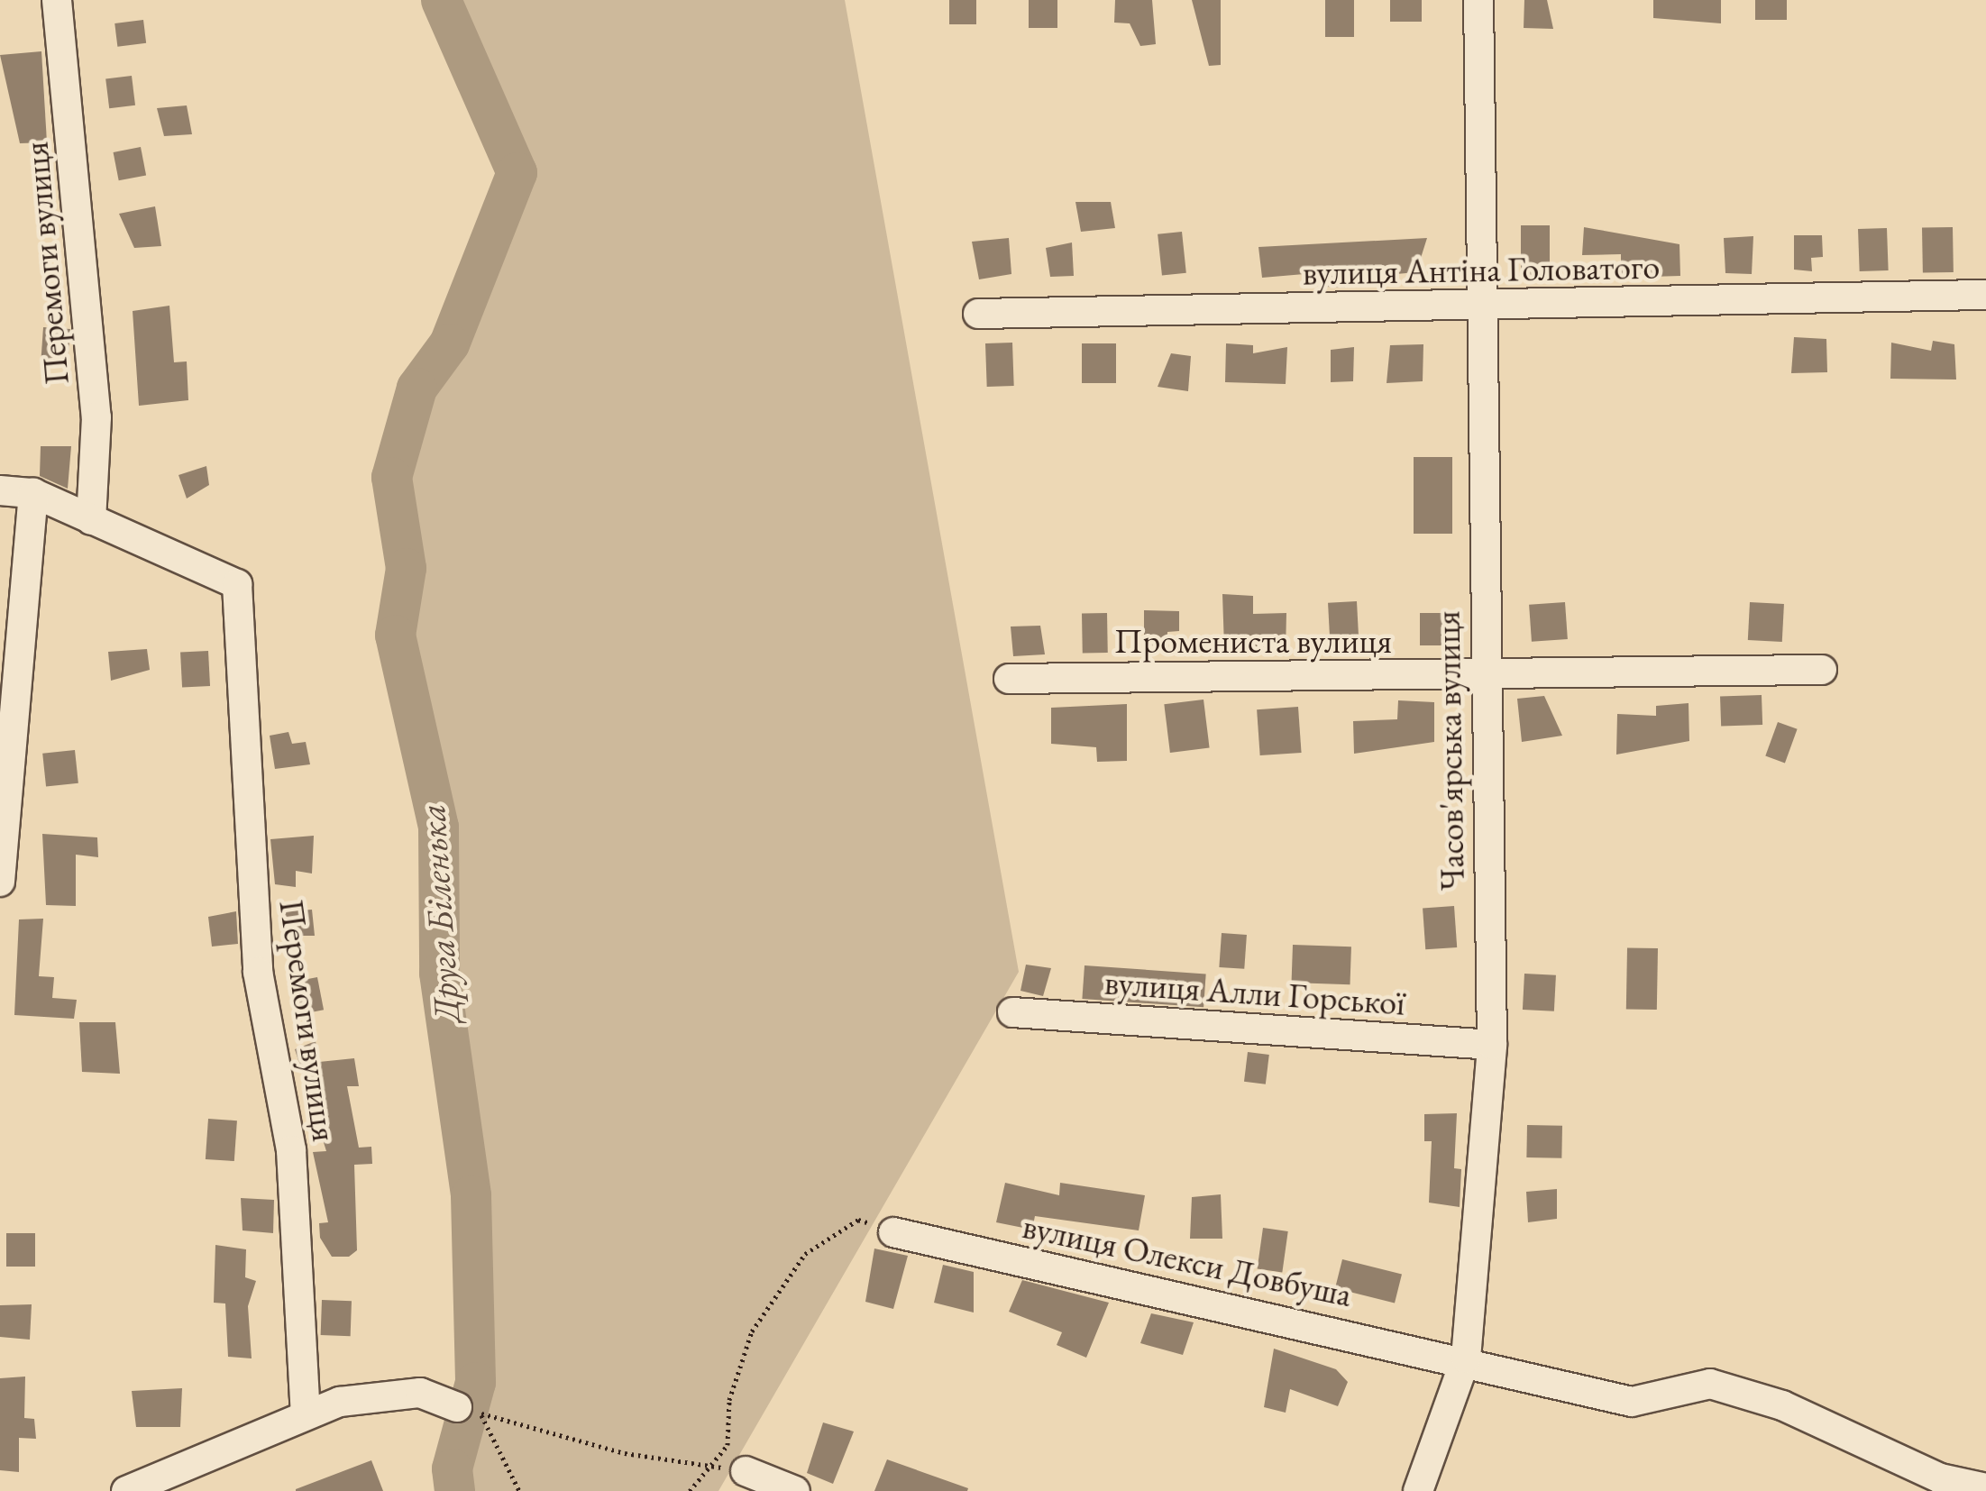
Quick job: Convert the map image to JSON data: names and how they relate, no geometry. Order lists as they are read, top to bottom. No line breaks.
{"streets":{"street":["Перемоги вулиця","вулиця Антіна Головатого","Промениста вулиця","Часов'ярська вулиця","вулиця Алли Горської","вулиця Олекси Довбуша"]},"crossings":[["вулиця Антіна Головатого","Часов'ярська вулиця"],["Промениста вулиця","Часов'ярська вулиця"],["Часов'ярська вулиця","вулиця Алли Горської"],["Часов'ярська вулиця","вулиця Олекси Довбуша"]],"water":["Друга Біленька"]}
